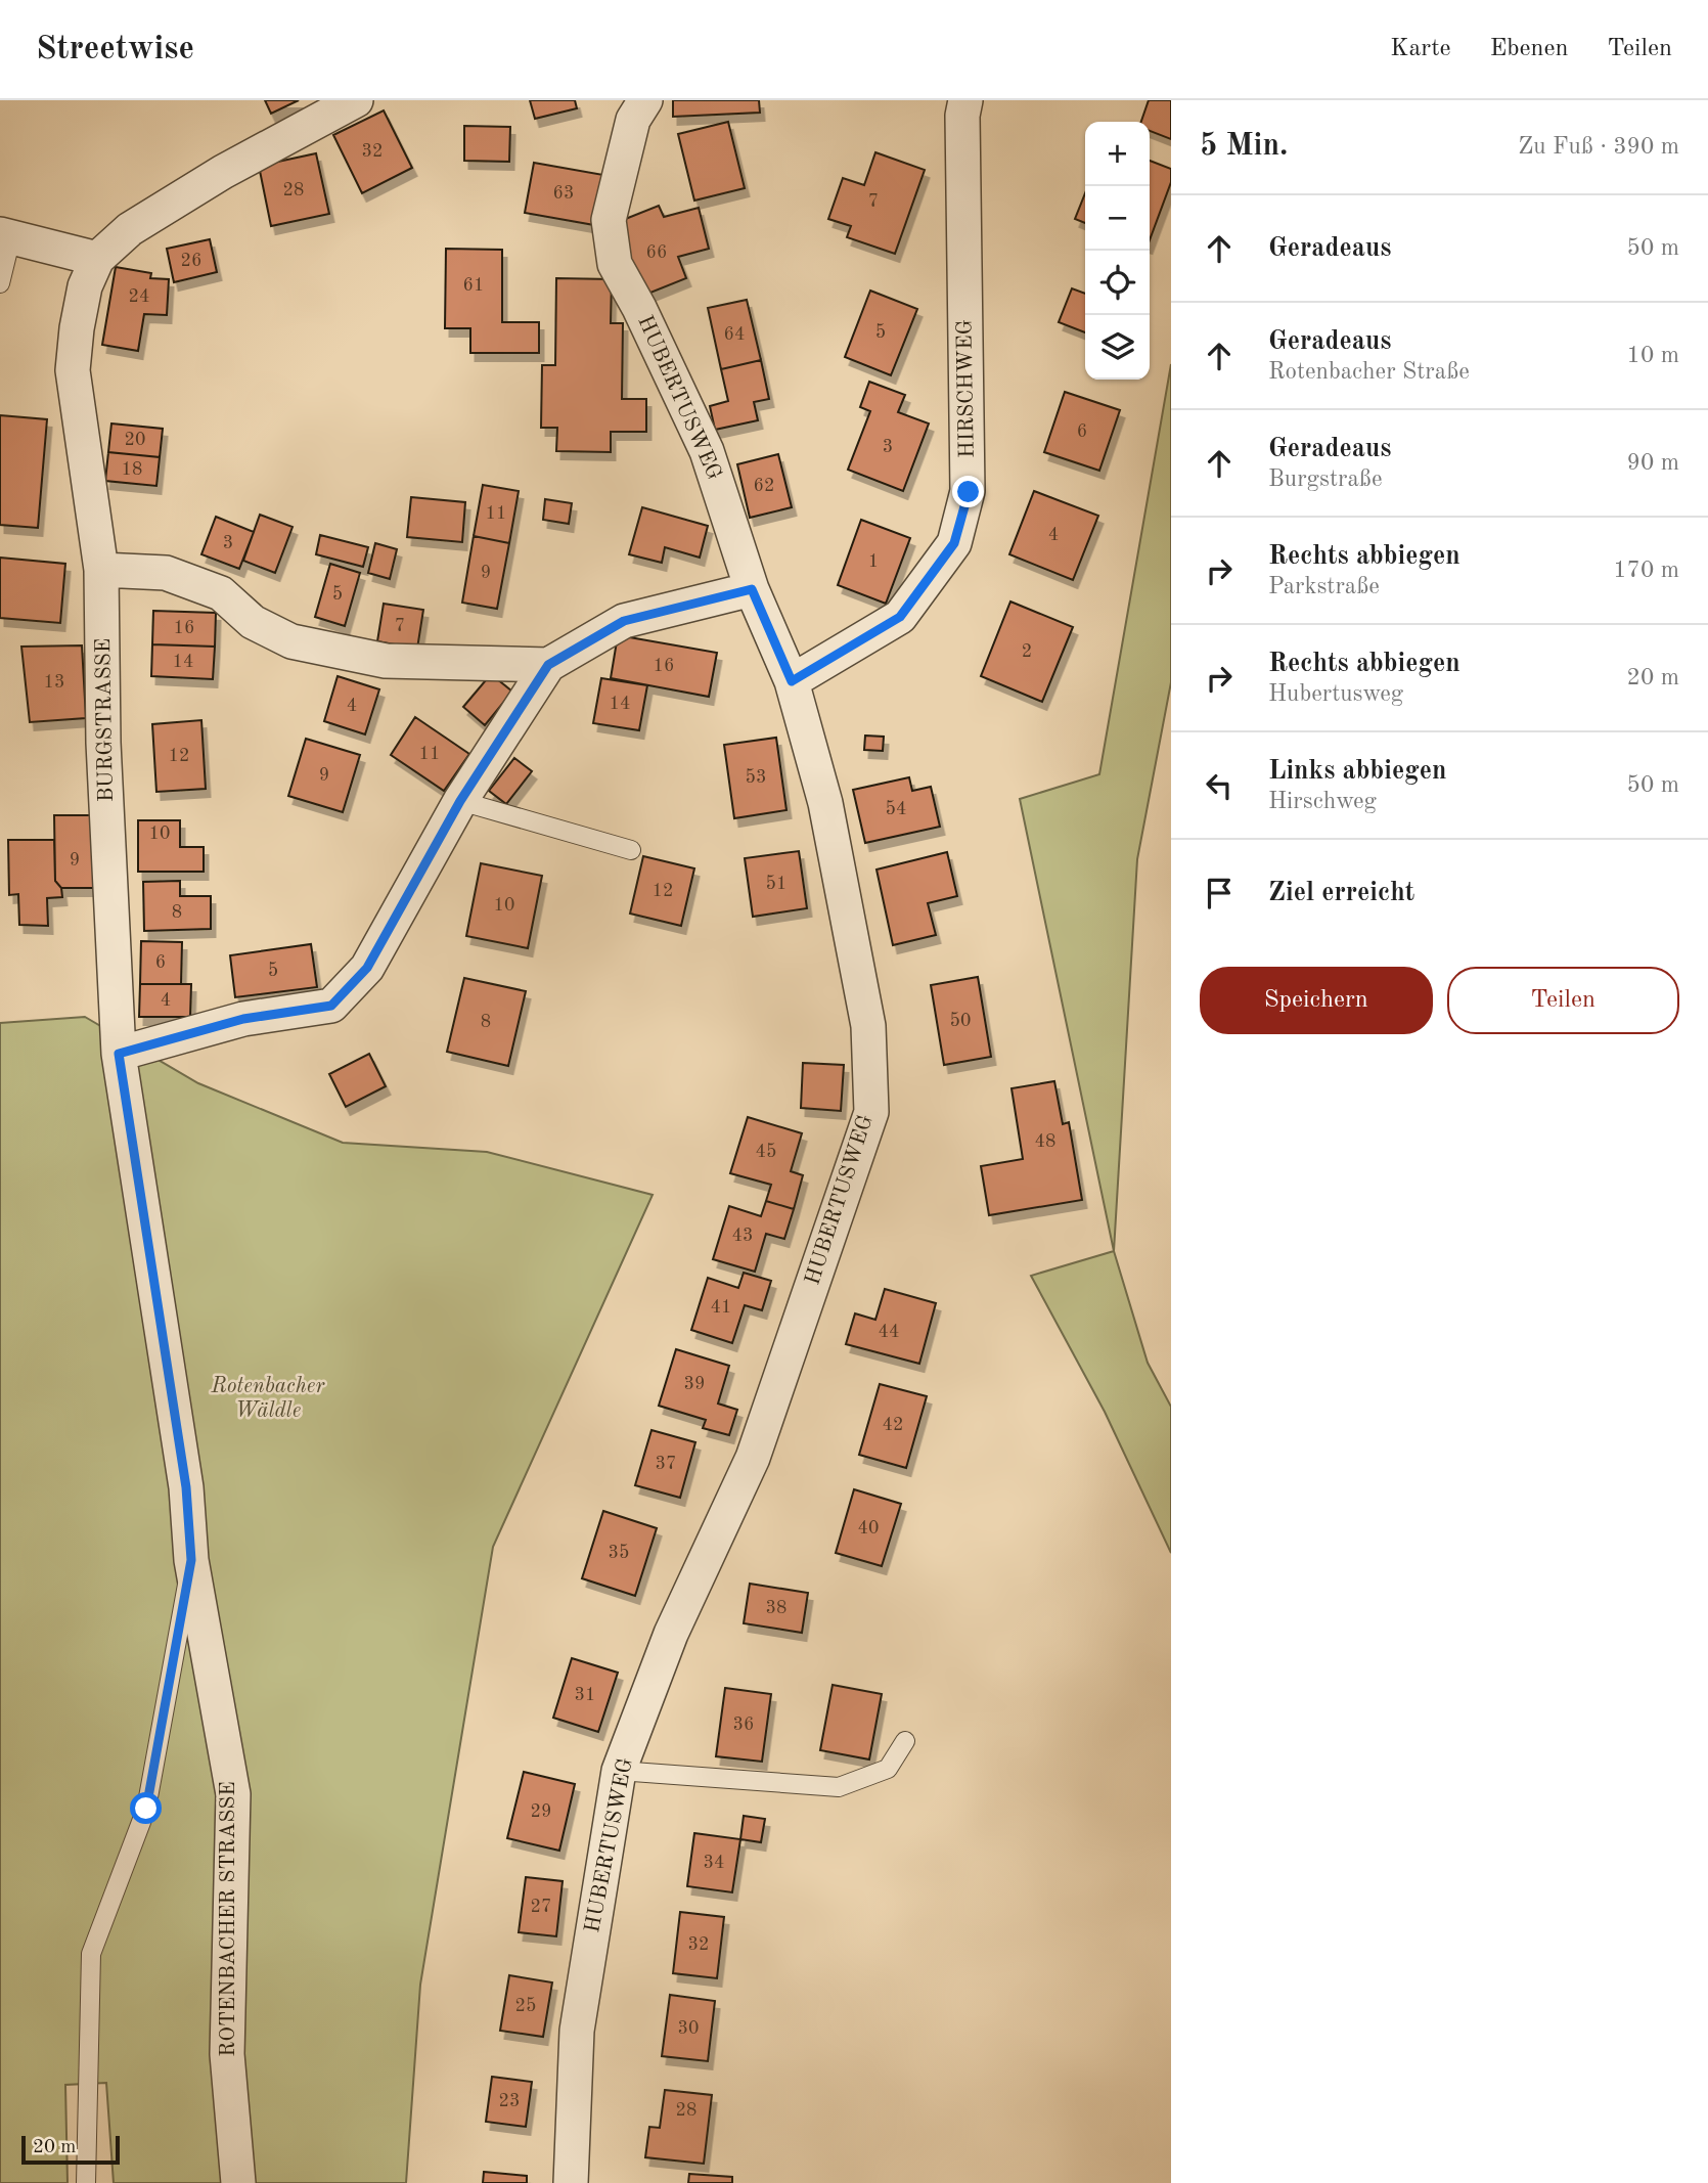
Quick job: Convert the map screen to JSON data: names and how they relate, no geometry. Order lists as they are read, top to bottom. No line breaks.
{"streets":{"street":["HIRSCHWEG","HUBERTUSWEG","BURGSTRASSE","ROTENBACHER STRASSE"]},"crossings":[["HIRSCHWEG","HUBERTUSWEG"],["BURGSTRASSE","ROTENBACHER STRASSE"]],"parks":["Rotenbacher Wäldle"],"house_numbers":["32","28","63","7","66","26","61","24","5","64","6","20","3","18","62","11","4","3","1","9","5","7","16","2","14","16","13","14","4","11","12","9","53","54","10","9","51","12","10","8","6","5","4","50","8","48","45","43","41","44","39","42","37","40","35","38","31","36","29","34","27","32","25","30","23","28"],"scale_bar":"20 m","page":{"header":"Streetwise","nav":["Karte","Ebenen","Teilen"],"heading":["5 Min.","Zu Fuß · 390 m"],"map_buttons":["+","−"],"list":[["Geradeaus","50 m"],["Geradeaus","Rotenbacher Straße","10 m"],["Geradeaus","Burgstraße","90 m"],["Rechts abbiegen","Parkstraße","170 m"],["Rechts abbiegen","Hubertusweg","20 m"],["Links abbiegen","Hirschweg","50 m"],"Ziel erreicht"],"buttons":["Speichern","Teilen"],"scale":"20 m"}}
